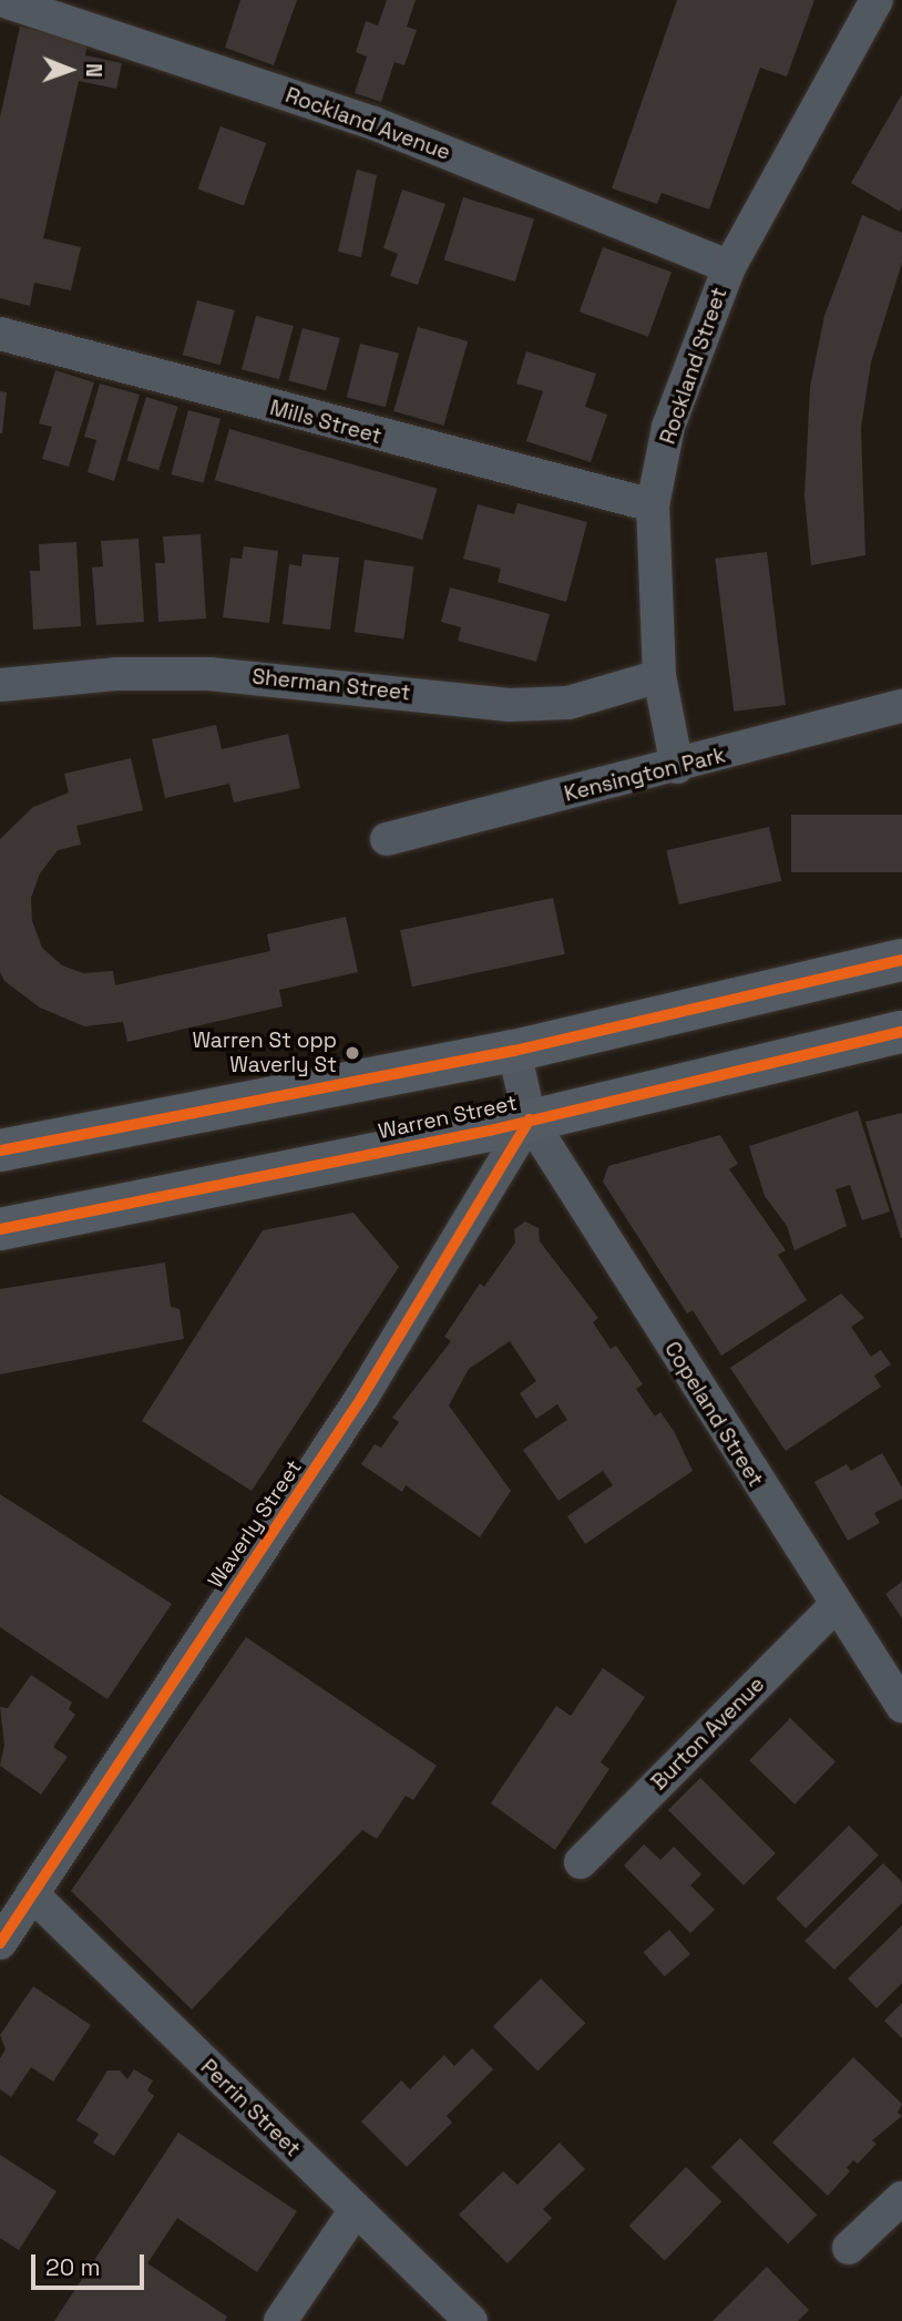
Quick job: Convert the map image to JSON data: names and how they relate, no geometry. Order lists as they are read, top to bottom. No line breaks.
{"streets":{"main road":["Warren Street"],"street":["Rockland Avenue","Rockland Street","Mills Street","Sherman Street","Kensington Park","Copeland Street","Waverly Street","Burton Avenue","Perrin Street"]},"crossings":[["Rockland Avenue","Rockland Street"],["Rockland Street","Mills Street"],["Rockland Street","Sherman Street"],["Rockland Street","Kensington Park"],["Warren Street","Copeland Street"],["Warren Street","Waverly Street"],["Copeland Street","Waverly Street"],["Copeland Street","Burton Avenue"],["Waverly Street","Perrin Street"]],"places":["Warren St opp Waverly St"],"scale_bar":"20 m","north":"right"}
